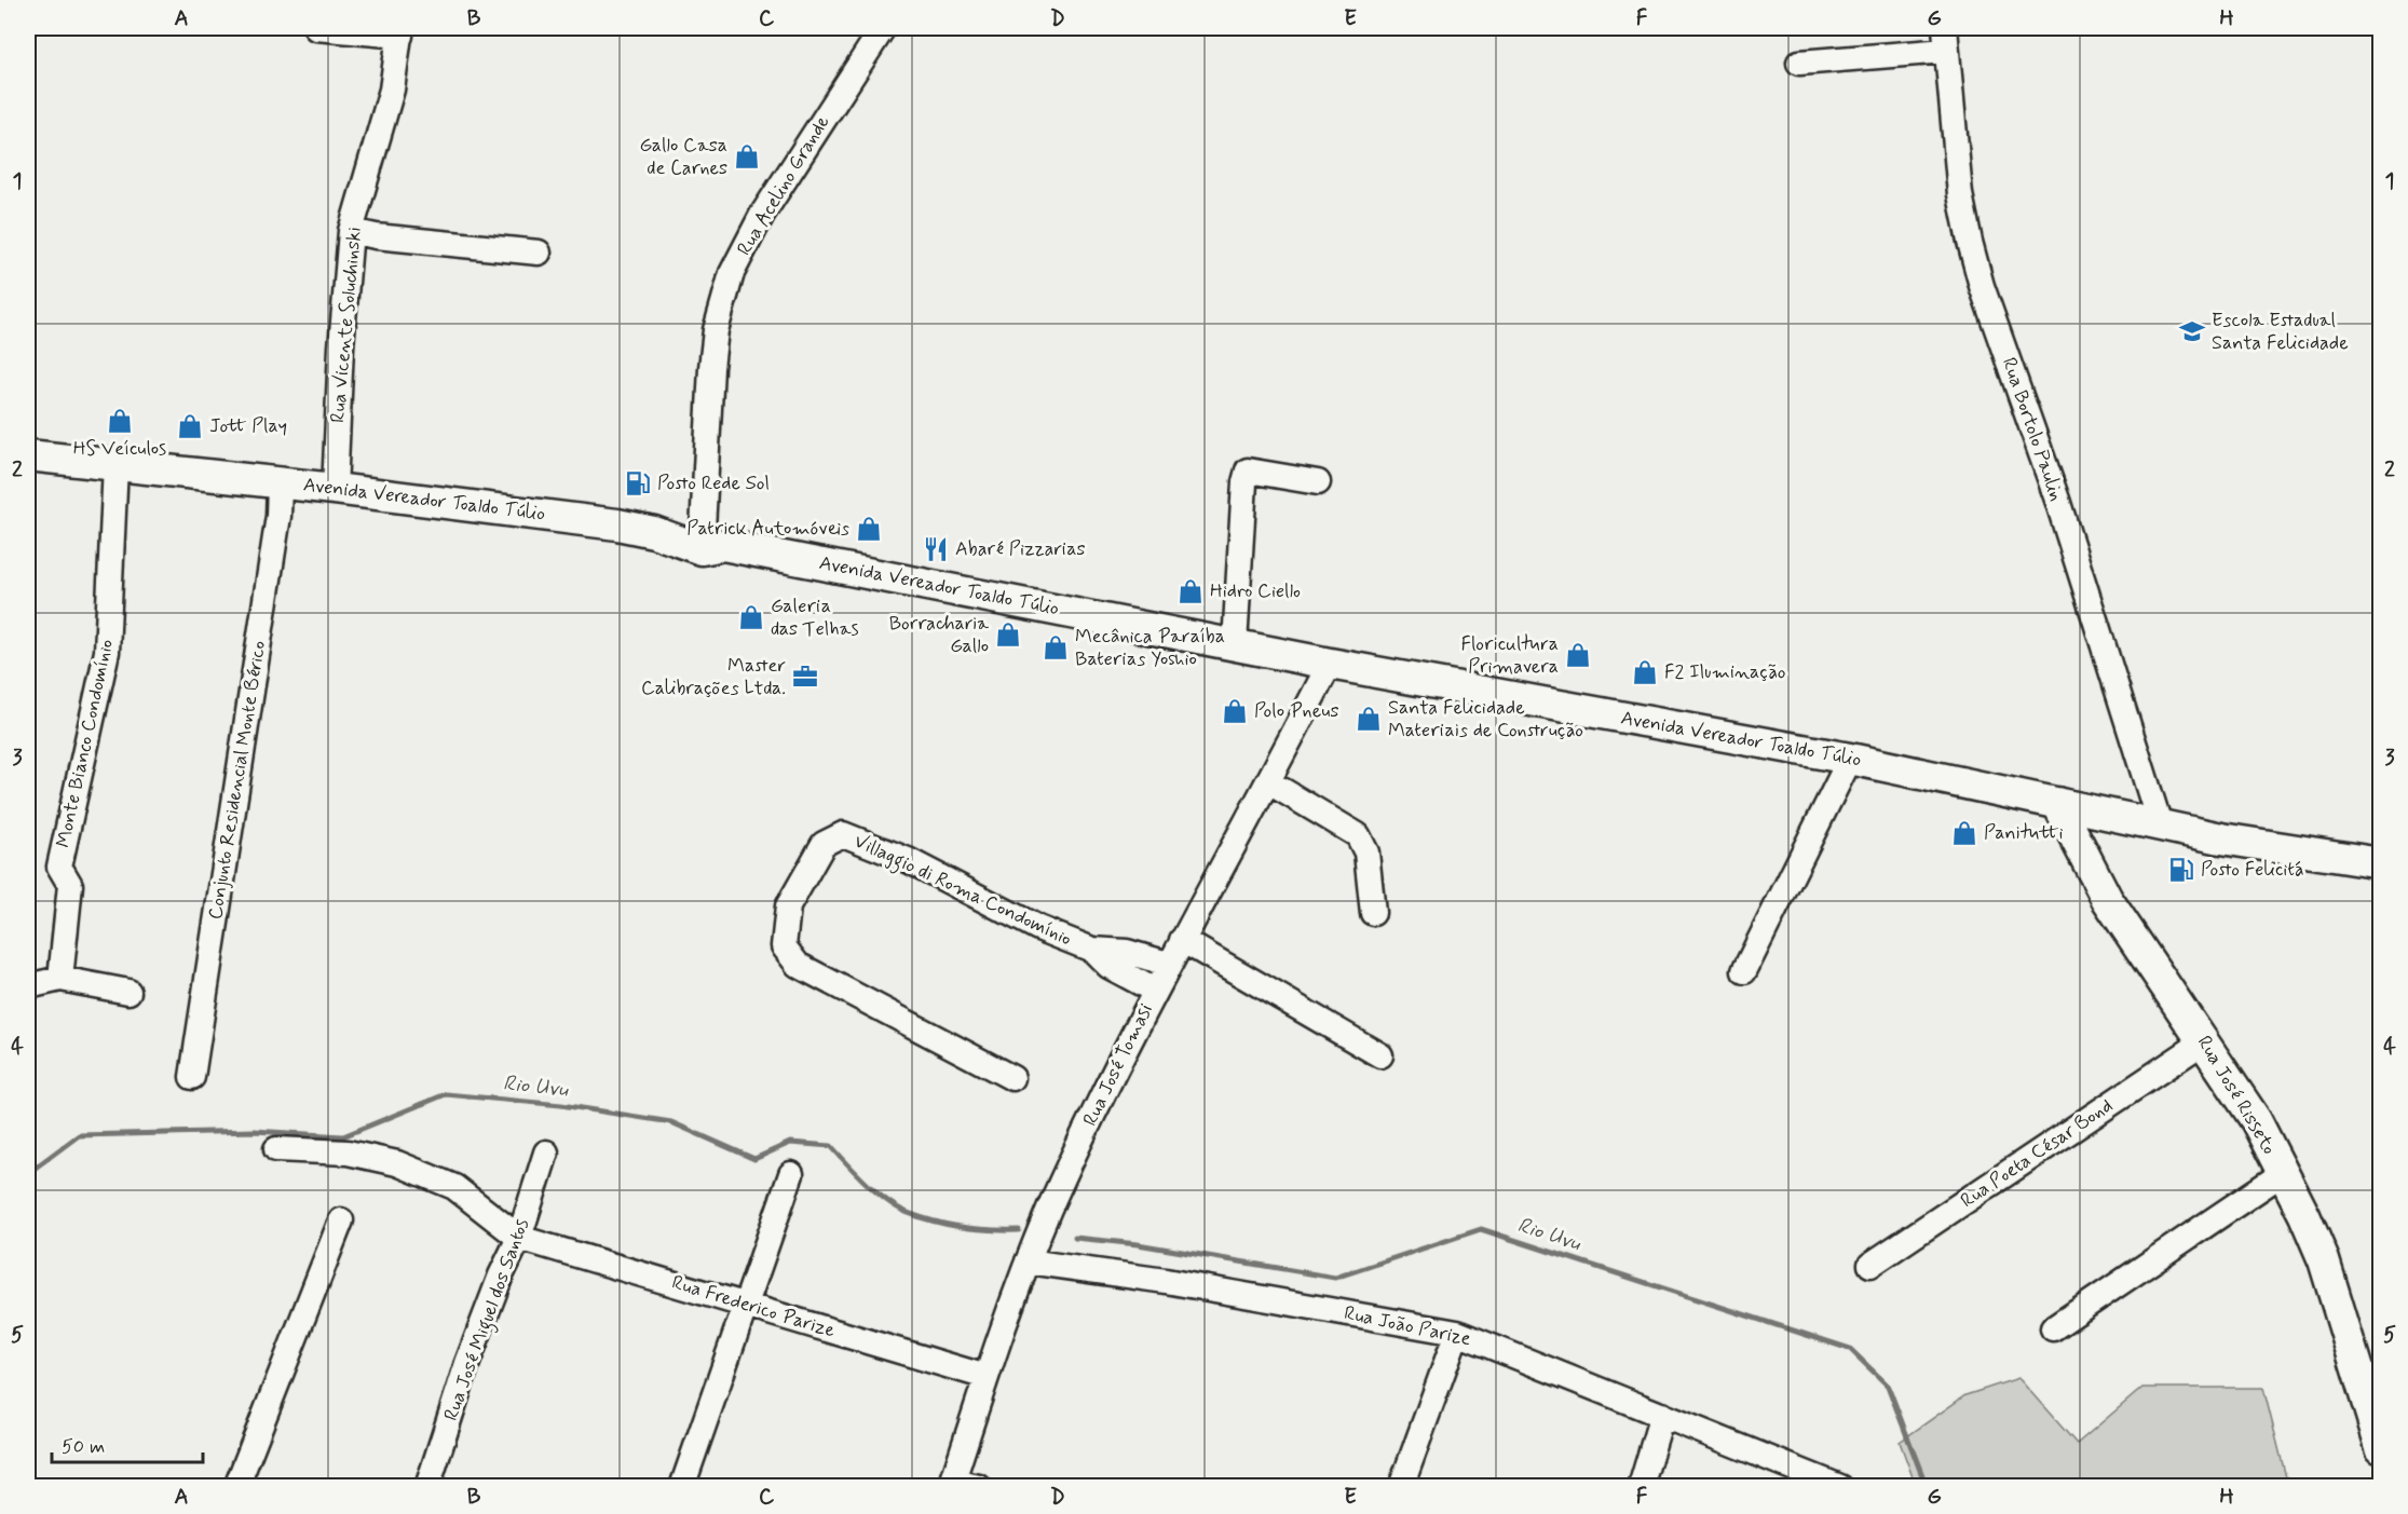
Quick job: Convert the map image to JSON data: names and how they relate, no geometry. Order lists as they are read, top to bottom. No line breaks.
{"streets":{"main road":["Avenida Vereador Toaldo Túlio","Rua José Risseto"],"street":["Rua Acelino Grande","Rua Vicente Soluchinski","Rua Bortolo Paulin","Monte Bianco Condomínio","Conjunto Residencial Monte Bérico","Villaggio di Roma Condomínio","Rua José Tomasi","Rua Poeta César Bond","Rua Frederico Parize","Rua José Miguel dos Santos","Rua João Parize"]},"crossings":[["Rua Acelino Grande","Avenida Vereador Toaldo Túlio"],["Rua Vicente Soluchinski","Avenida Vereador Toaldo Túlio"],["Rua Bortolo Paulin","Avenida Vereador Toaldo Túlio"],["Avenida Vereador Toaldo Túlio","Monte Bianco Condomínio"],["Avenida Vereador Toaldo Túlio","Conjunto Residencial Monte Bérico"],["Avenida Vereador Toaldo Túlio","Rua José Tomasi"],["Avenida Vereador Toaldo Túlio","Rua José Risseto"],["Villaggio di Roma Condomínio","Rua José Tomasi"],["Rua José Tomasi","Rua Frederico Parize"],["Rua José Tomasi","Rua João Parize"],["Rua José Risseto","Rua Poeta César Bond"],["Rua Frederico Parize","Rua José Miguel dos Santos"]],"water":["Rio Uvu"],"places":{"shop":["Gallo Casa de Carnes","HS Veículos","Jott Play","Patrick Automóveis","Hidro Ciello","Galeria das Telhas","Borracharia Gallo","Mecânica Paraíba Baterias Yoshio","Floricultura Primavera","F2 Iluminação","Polo Pneus","Santa Felicidade Materiais de Construção","Panitutti"],"school or university":["Escola Estadual Santa Felicidade"],"fuel station":["Posto Rede Sol","Posto Felicitá"],"restaurant":["Abaré Pizzarias"],"office":["Master Calibrações Ltda."]},"scale_bar":"50 m","grid":{"columns":["A","B","C","D","E","F","G","H"],"rows":["1","2","3","4","5"]}}
